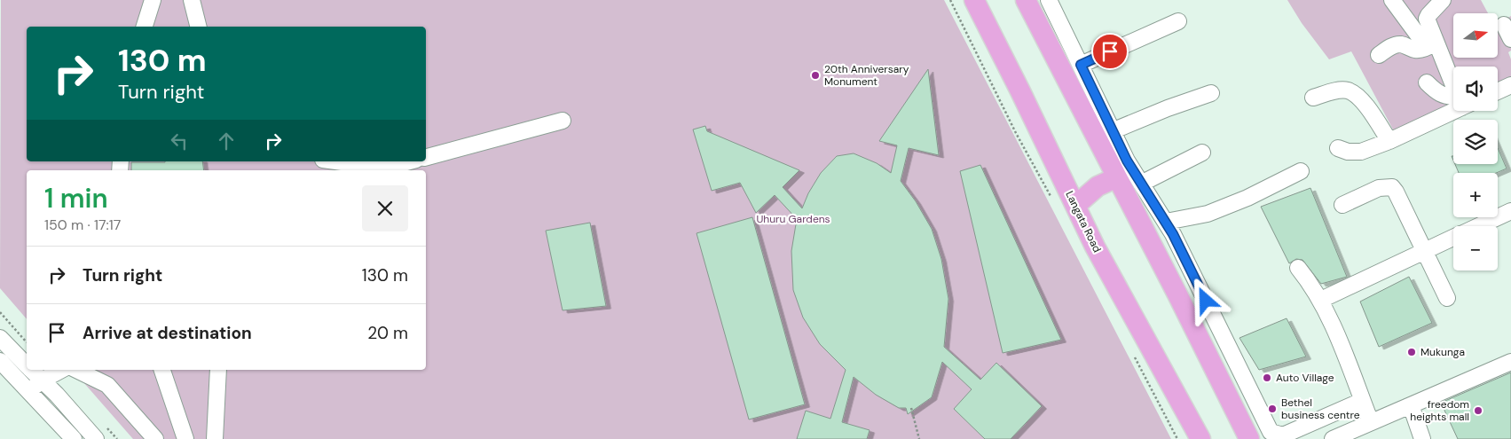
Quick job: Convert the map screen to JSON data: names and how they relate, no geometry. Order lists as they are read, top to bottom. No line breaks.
{"streets":{"main road":["Langata Road"]},"parks":["Uhuru Gardens"],"places":["20th Anniversary Monument","Mukunga","Auto Village","Bethel business centre","freedom heights mall"],"north":"right","page":{"map_buttons":["+","−"],"turn":["130 m","Turn right"],"heading":["1 min","150 m · 17:17"],"list":[{"name":"Turn right","value":"130 m"},{"name":"Arrive at destination","value":"20 m"}]}}
